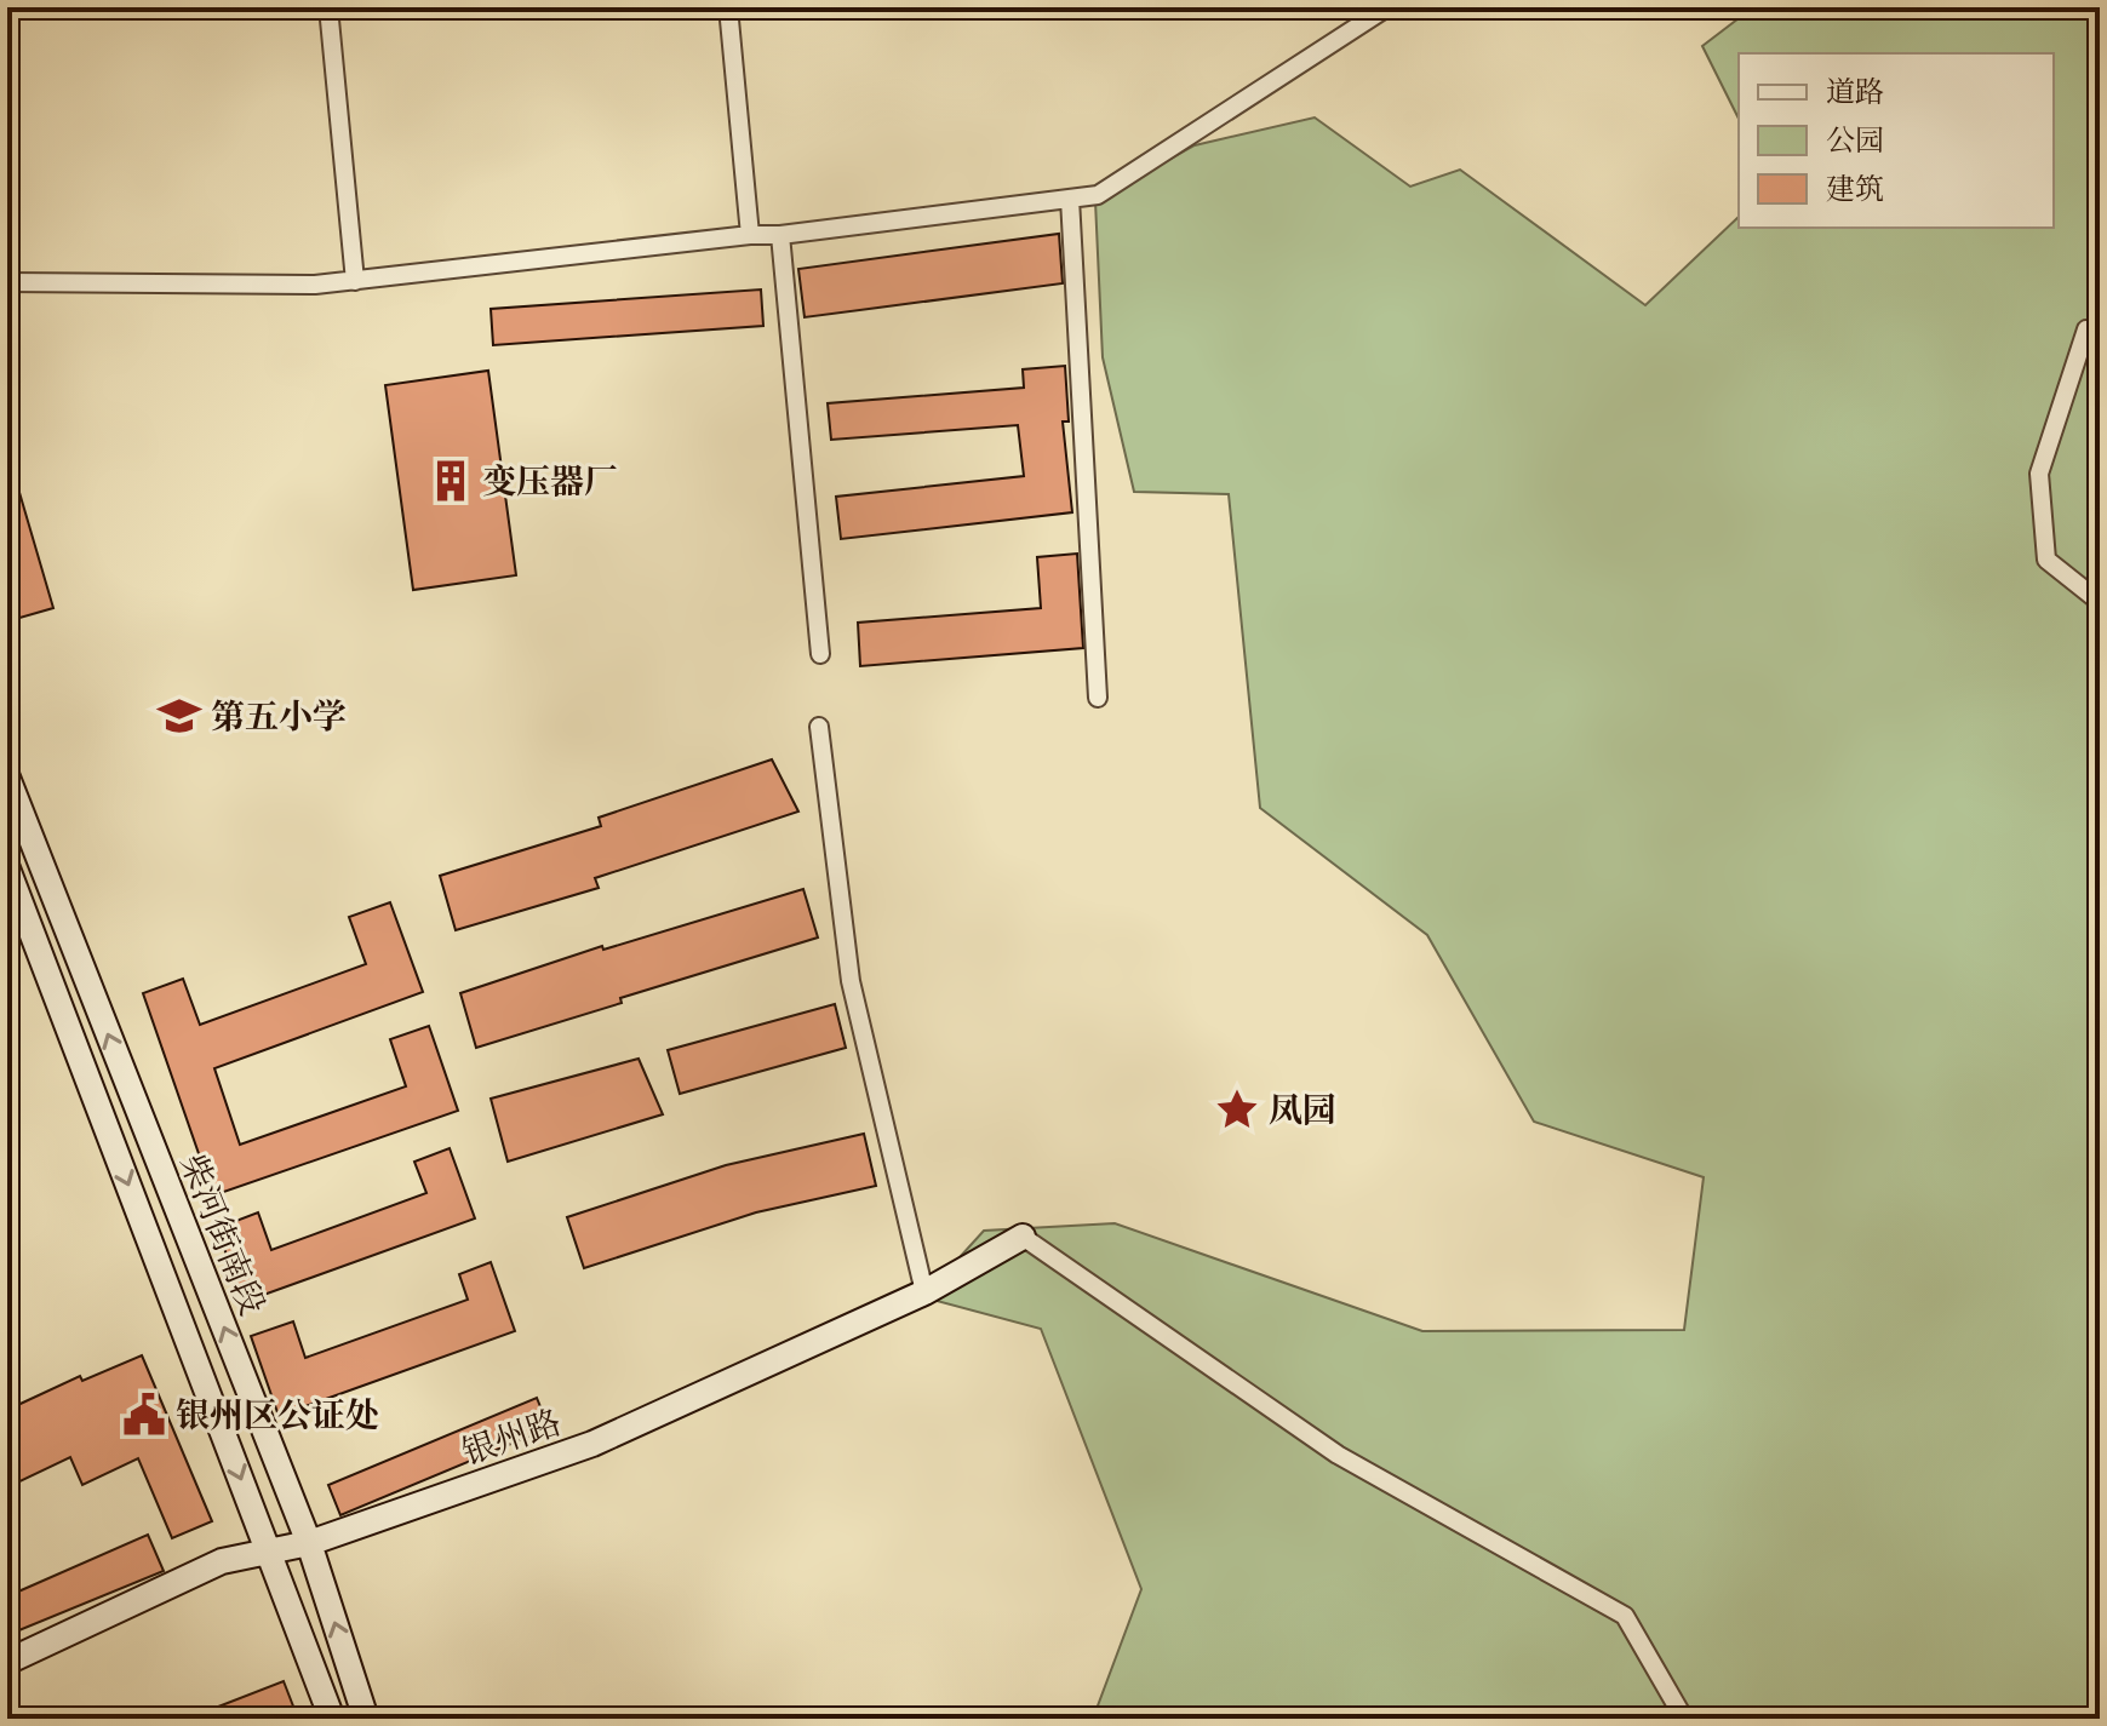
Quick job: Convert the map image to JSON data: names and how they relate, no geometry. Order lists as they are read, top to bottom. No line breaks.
{"streets":{"main road":["柴河街南段","银州路"]},"crossings":[["柴河街南段","银州路"]],"places":{"building":["变压器厂"],"school or university":["第五小学"],"place":["凤园"],"public building":["银州区公证处"]},"legend":["道路","公园","建筑"]}
